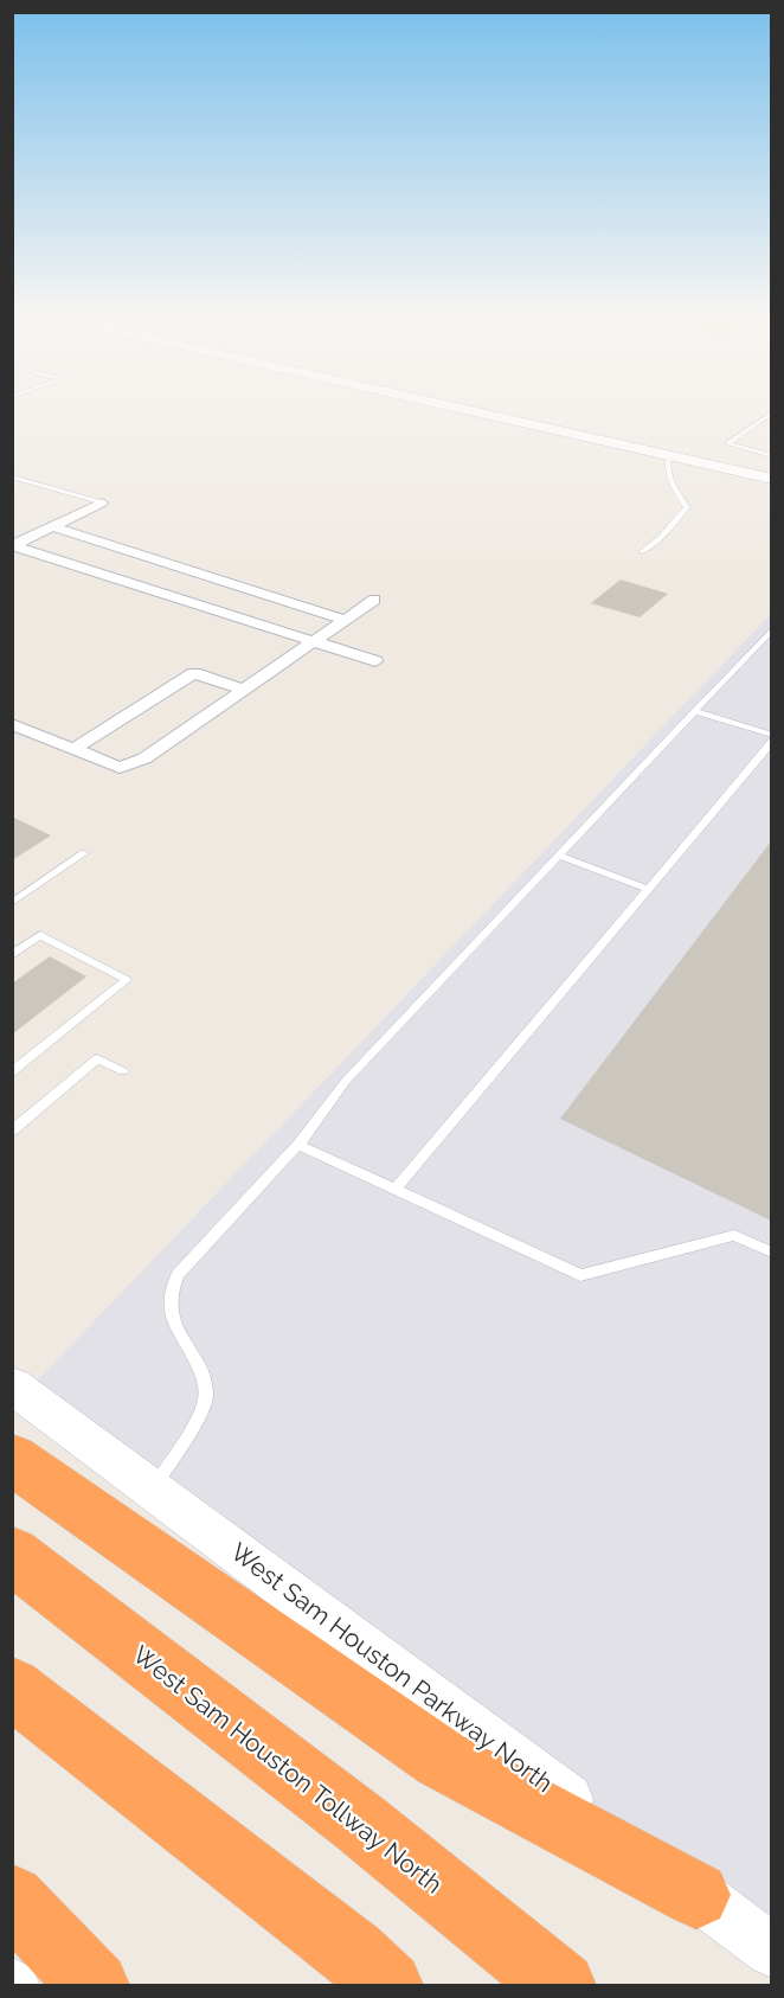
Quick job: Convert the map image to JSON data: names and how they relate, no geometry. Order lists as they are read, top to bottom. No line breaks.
{"streets":{"highway":["West Sam Houston Tollway North"],"street":["West Sam Houston Parkway North"]}}
